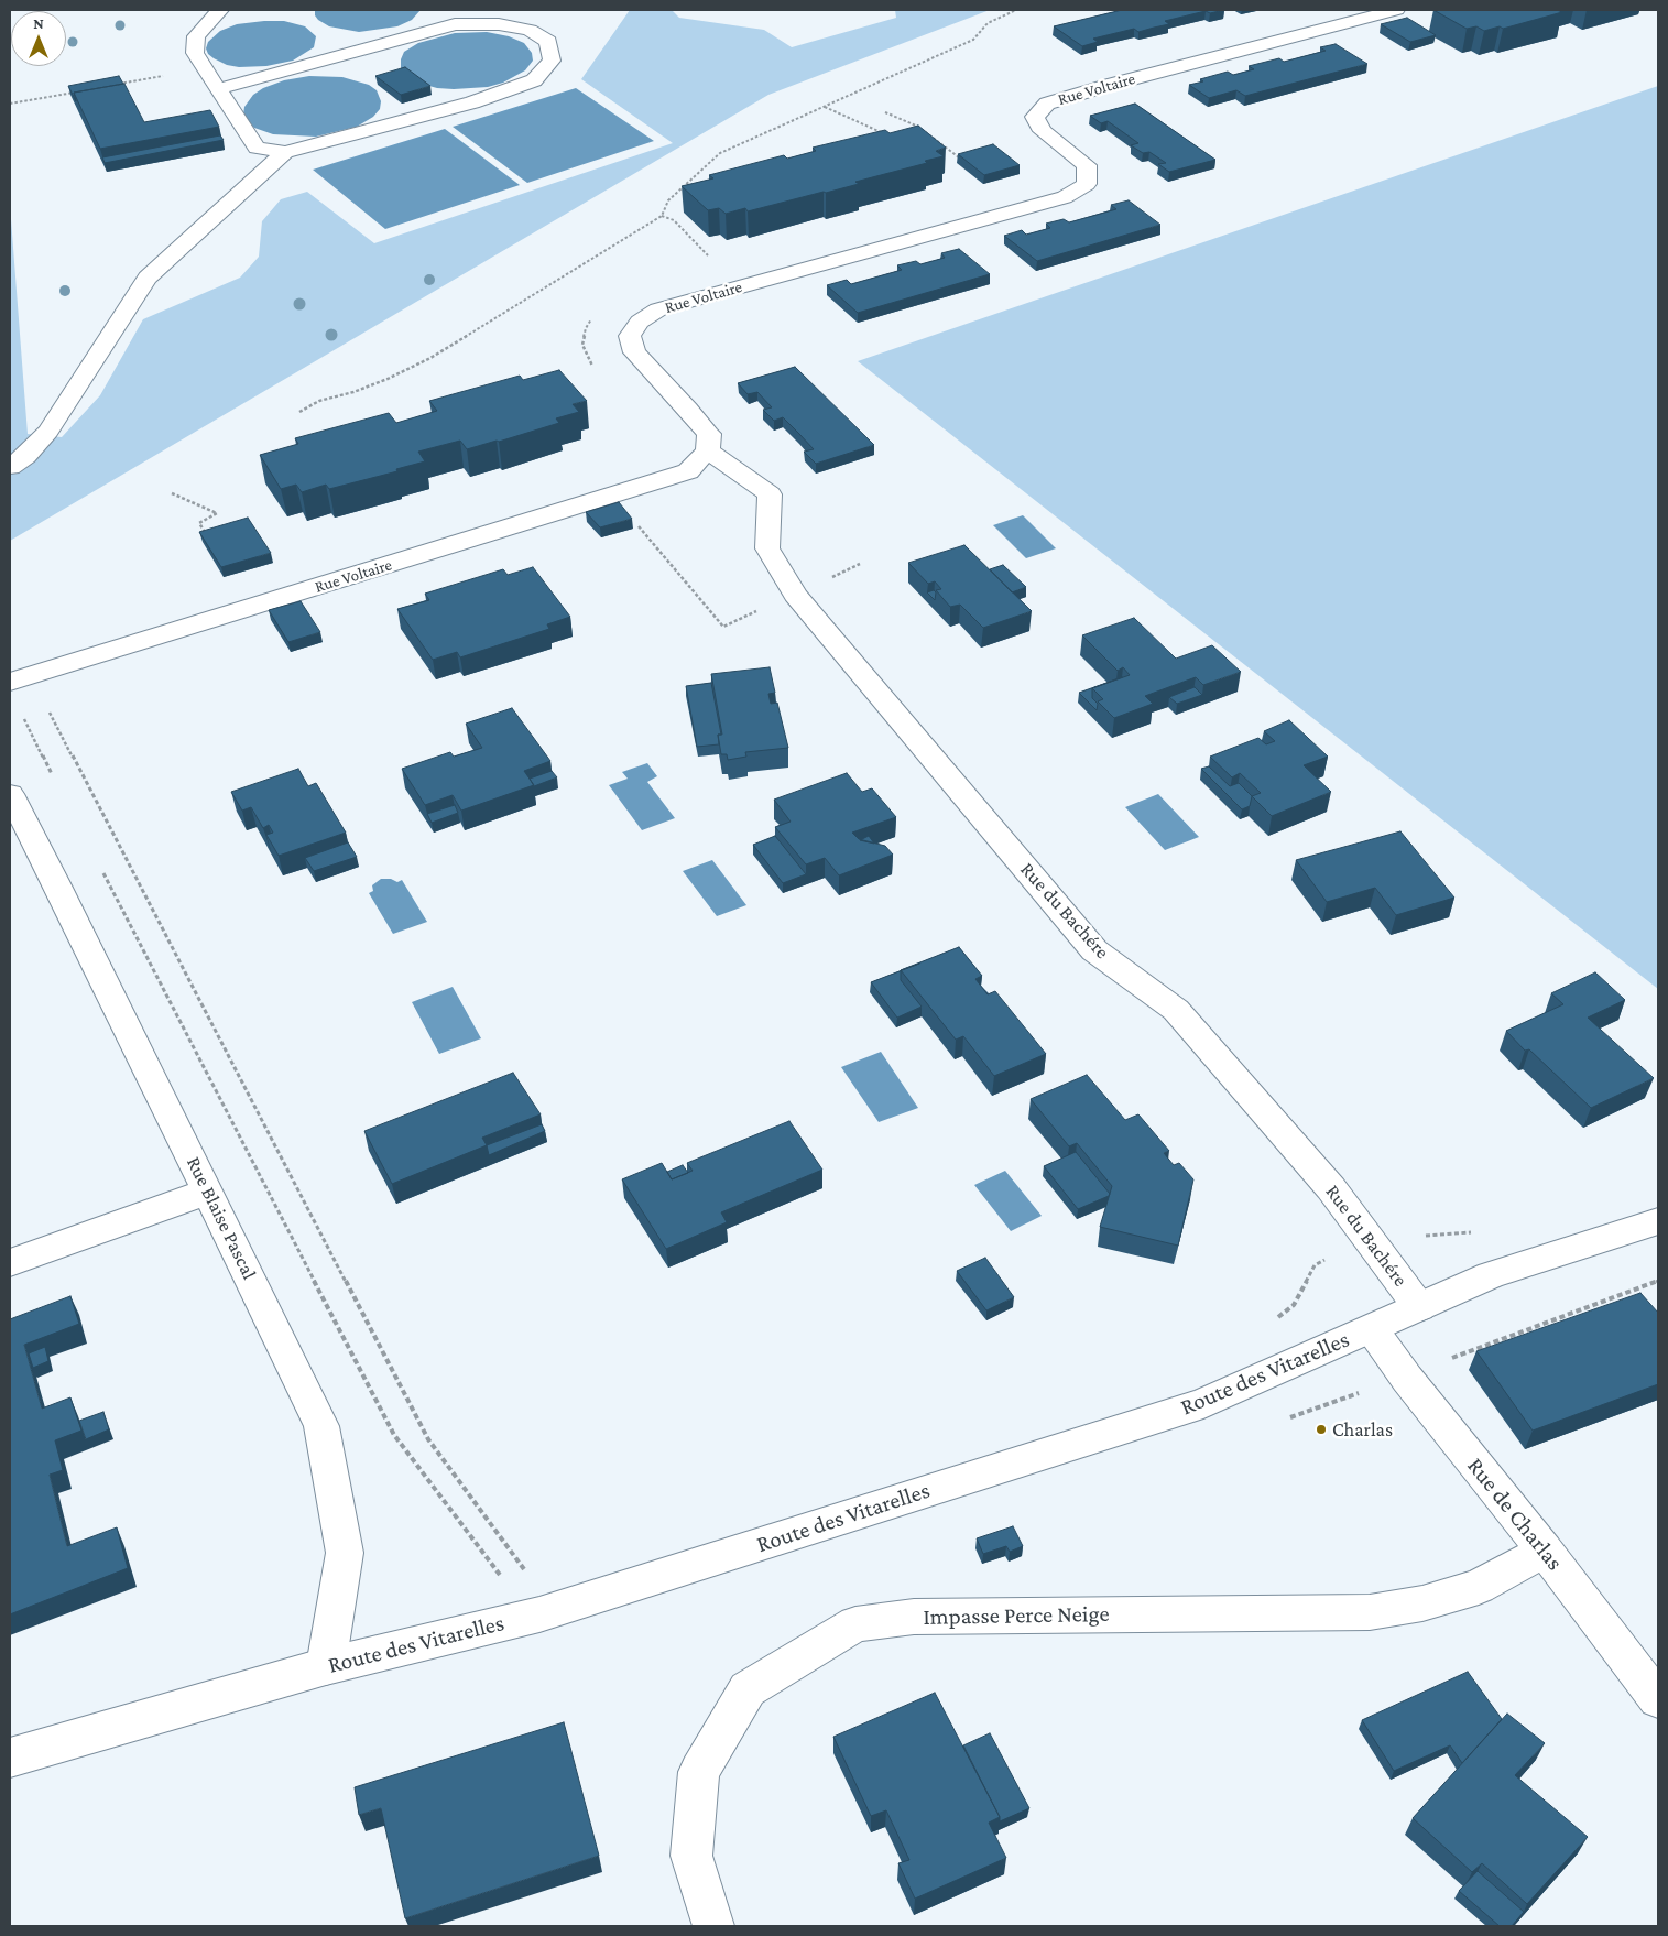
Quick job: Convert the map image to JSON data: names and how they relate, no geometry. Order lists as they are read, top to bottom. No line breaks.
{"streets":{"street":["Rue Voltaire","Rue du Bachére","Rue Blaise Pascal","Route des Vitarelles","Rue de Charlas","Impasse Perce Neige"]},"crossings":[["Rue Voltaire","Rue du Bachére"],["Rue du Bachére","Route des Vitarelles"],["Rue Blaise Pascal","Route des Vitarelles"],["Route des Vitarelles","Rue de Charlas"],["Rue de Charlas","Impasse Perce Neige"]],"places":["Charlas"],"north":"top"}
